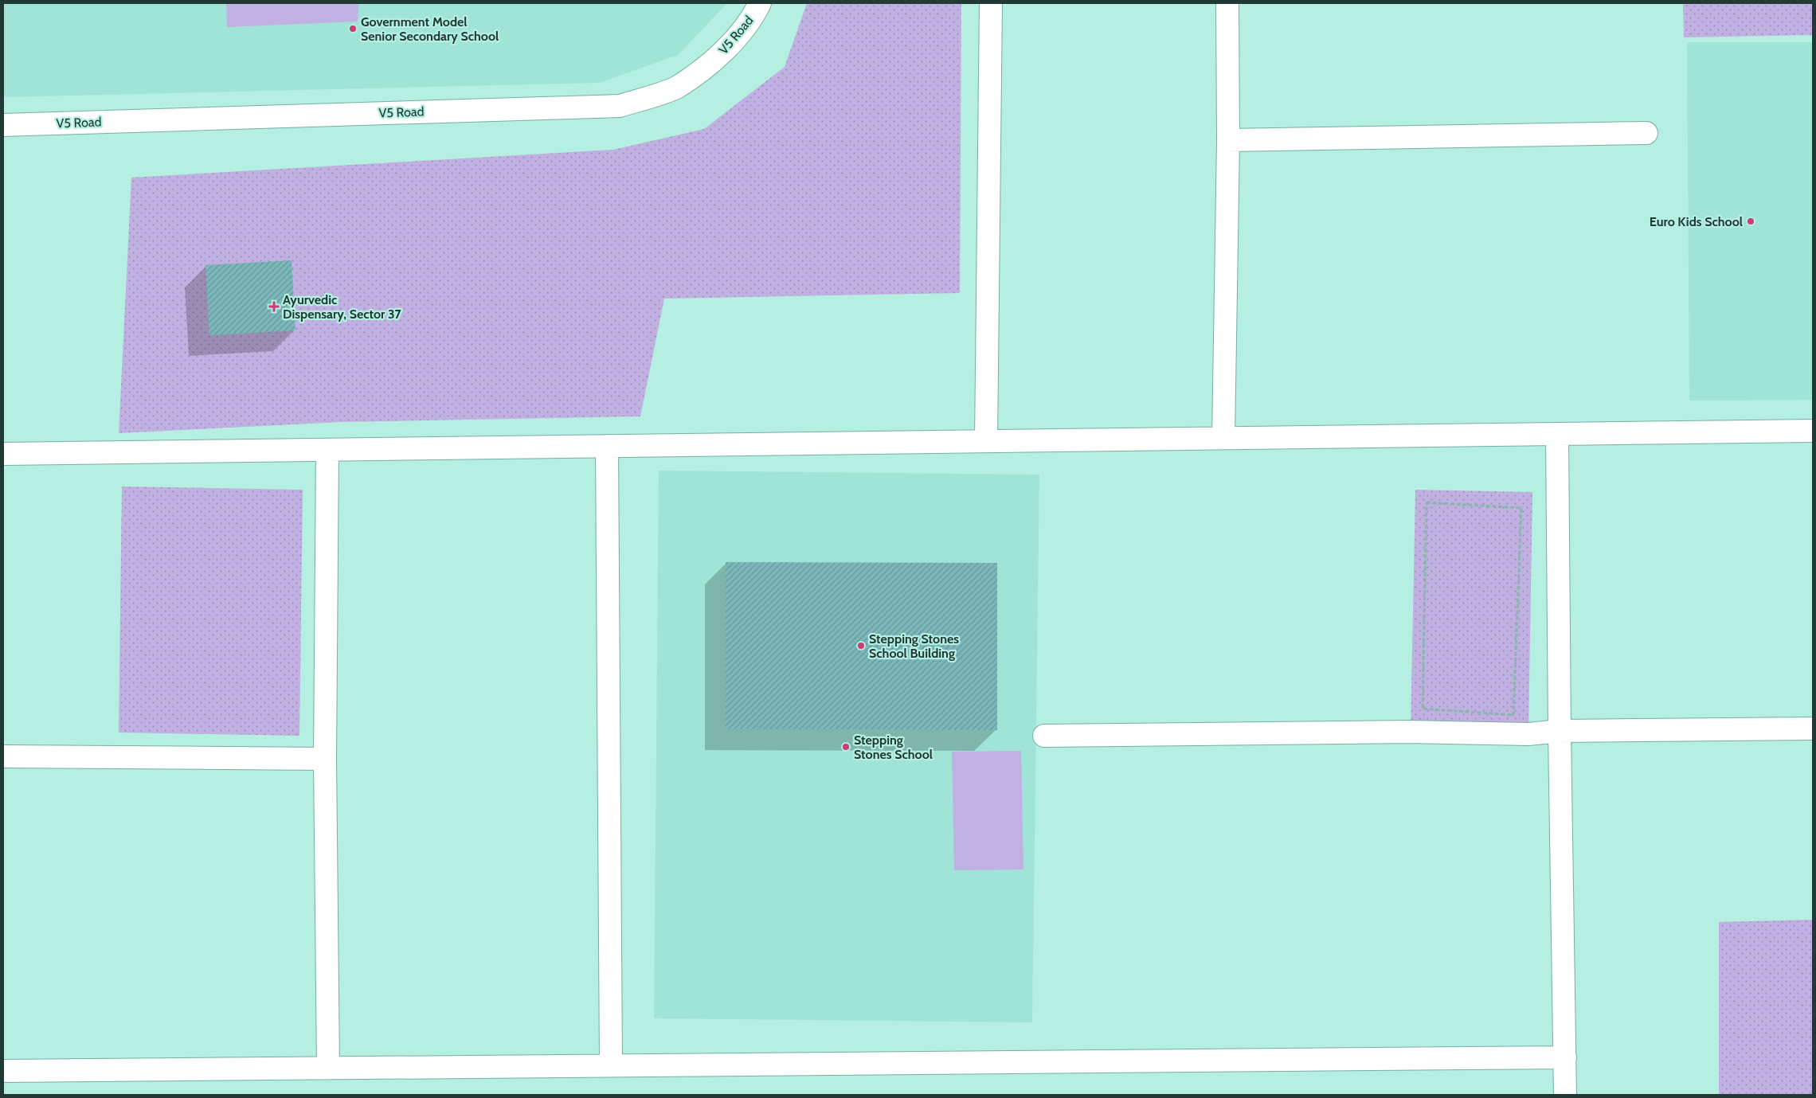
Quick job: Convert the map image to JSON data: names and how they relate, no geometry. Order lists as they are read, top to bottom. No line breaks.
{"streets":{"street":["V5 Road"]},"places":{"other":["Government Model Senior Secondary School","Euro Kids School","Stepping Stones School Building","Stepping Stones School"],"health":["Ayurvedic Dispensary, Sector 37"]}}
